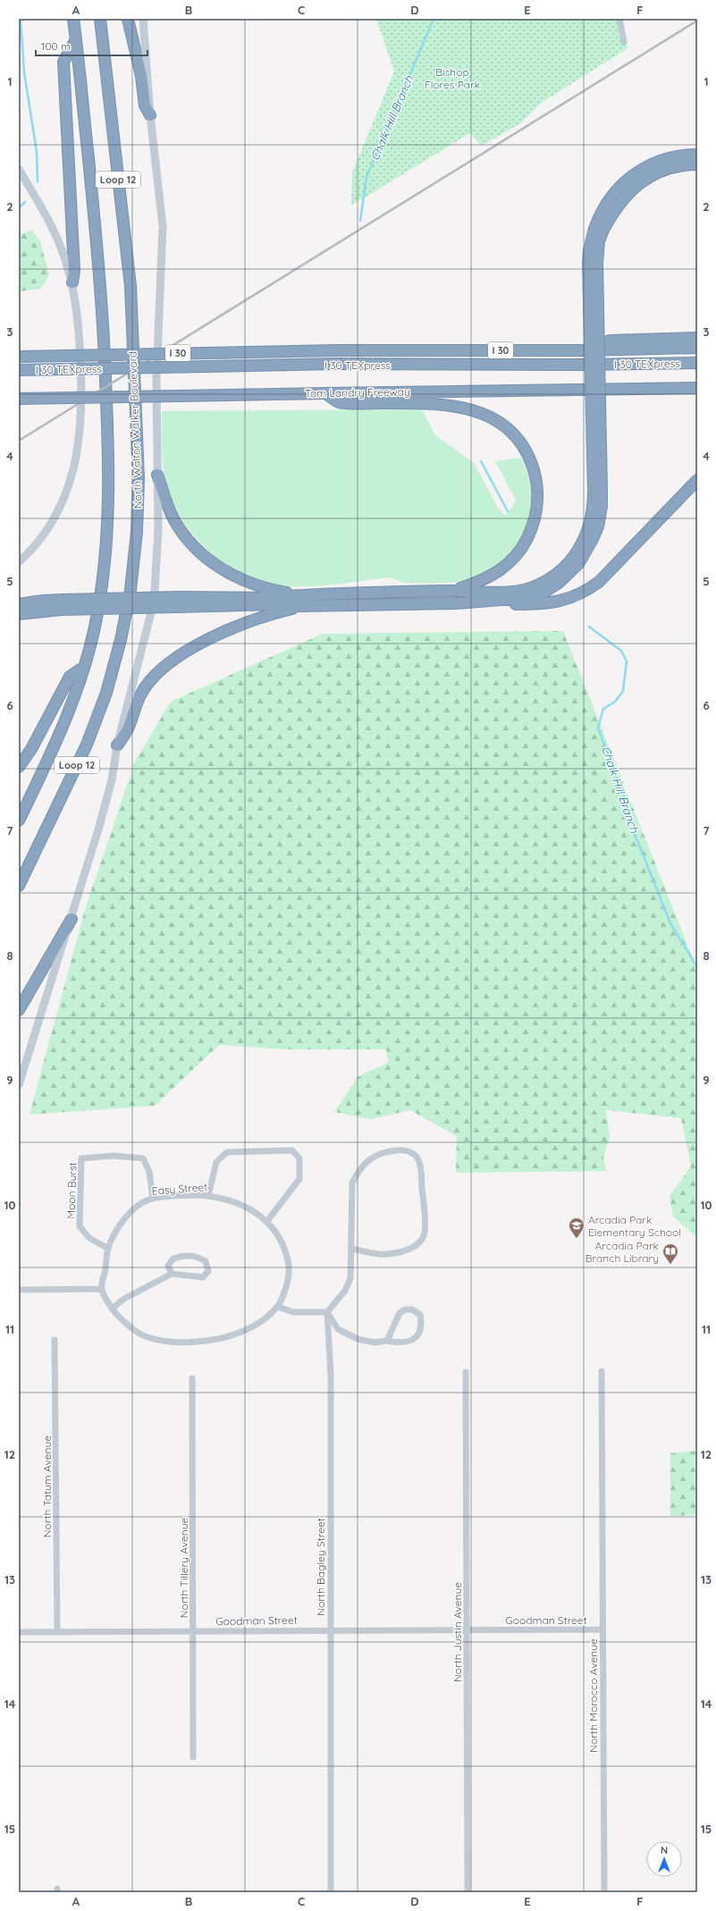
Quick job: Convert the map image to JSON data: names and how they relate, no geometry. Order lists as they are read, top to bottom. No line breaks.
{"streets":{"highway":["Loop 12","I 30","I 30 TEXpress","Tom Landry Freeway","North Walton Walker Boulevard"],"street":["Easy Street","Moon Burst","North Tatum Avenue","North Bagley Street","North Tillery Avenue","Goodman Street","North Justin Avenue","North Morocco Avenue"]},"crossings":[["Easy Street","Moon Burst"],["North Tatum Avenue","Goodman Street"],["North Bagley Street","Goodman Street"],["North Tillery Avenue","Goodman Street"],["Goodman Street","North Justin Avenue"],["Goodman Street","North Morocco Avenue"]],"water":["Chalk Hill Branch"],"parks":["Bishop Flores Park"],"places":{"school or university":["Arcadia Park Elementary School"],"library":["Arcadia Park Branch Library"]},"scale_bar":"100 m","north":"top","grid":{"columns":["A","B","C","D","E","F"],"rows":["1","2","3","4","5","6","7","8","9","10","11","12","13","14","15"]}}
